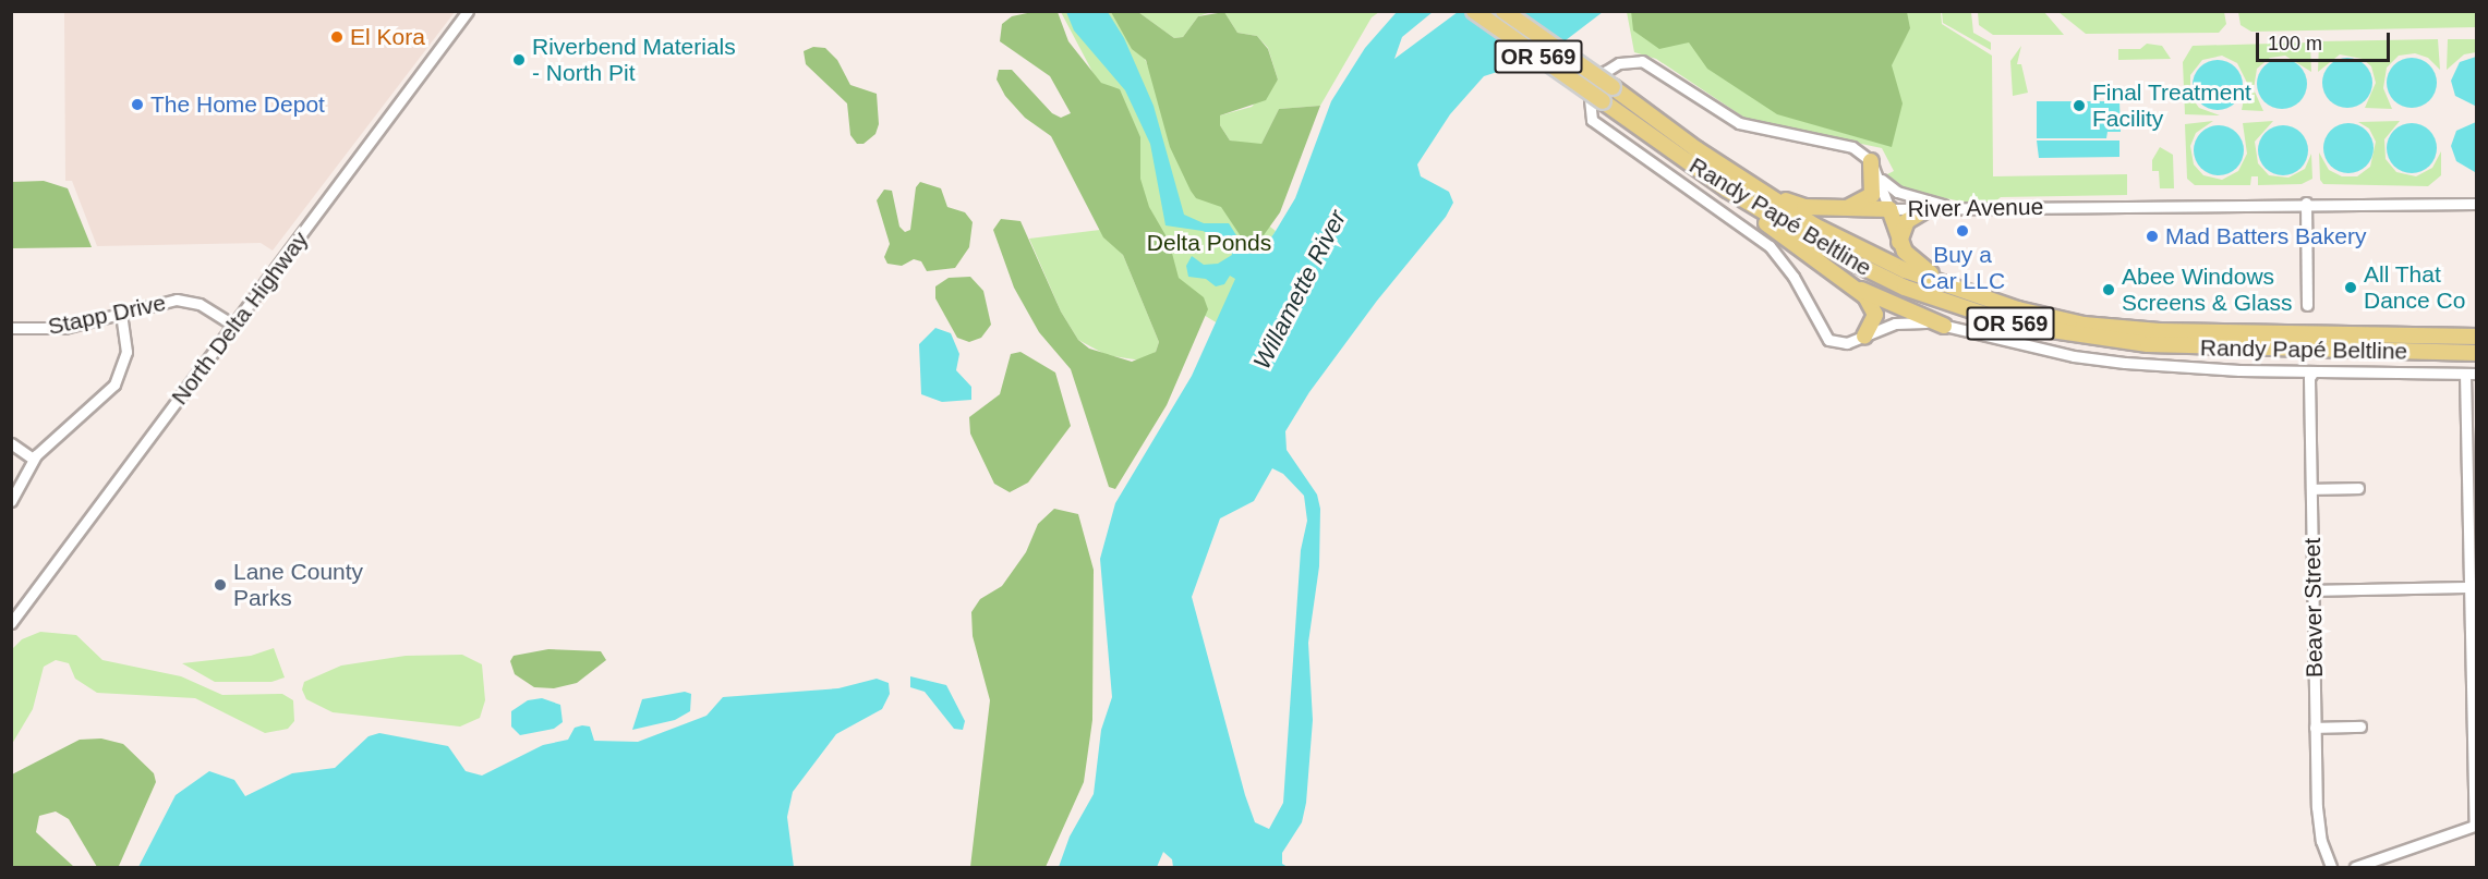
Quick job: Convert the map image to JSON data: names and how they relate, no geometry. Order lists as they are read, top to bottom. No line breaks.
{"streets":{"highway":["OR 569","Randy Papé Beltline"],"street":["River Avenue","Stapp Drive","North Delta Highway","Beaver Street"]},"crossings":[["Stapp Drive","North Delta Highway"]],"water":["Willamette River"],"parks":["Delta Ponds"],"places":["El Kora","Riverbend Materials - North Pit","The Home Depot","Final Treatment Facility","Buy a Car LLC","Mad Batters Bakery","All That Dance Co","Abee Windows Screens & Glass","Lane County Parks"],"scale_bar":"100 m"}
